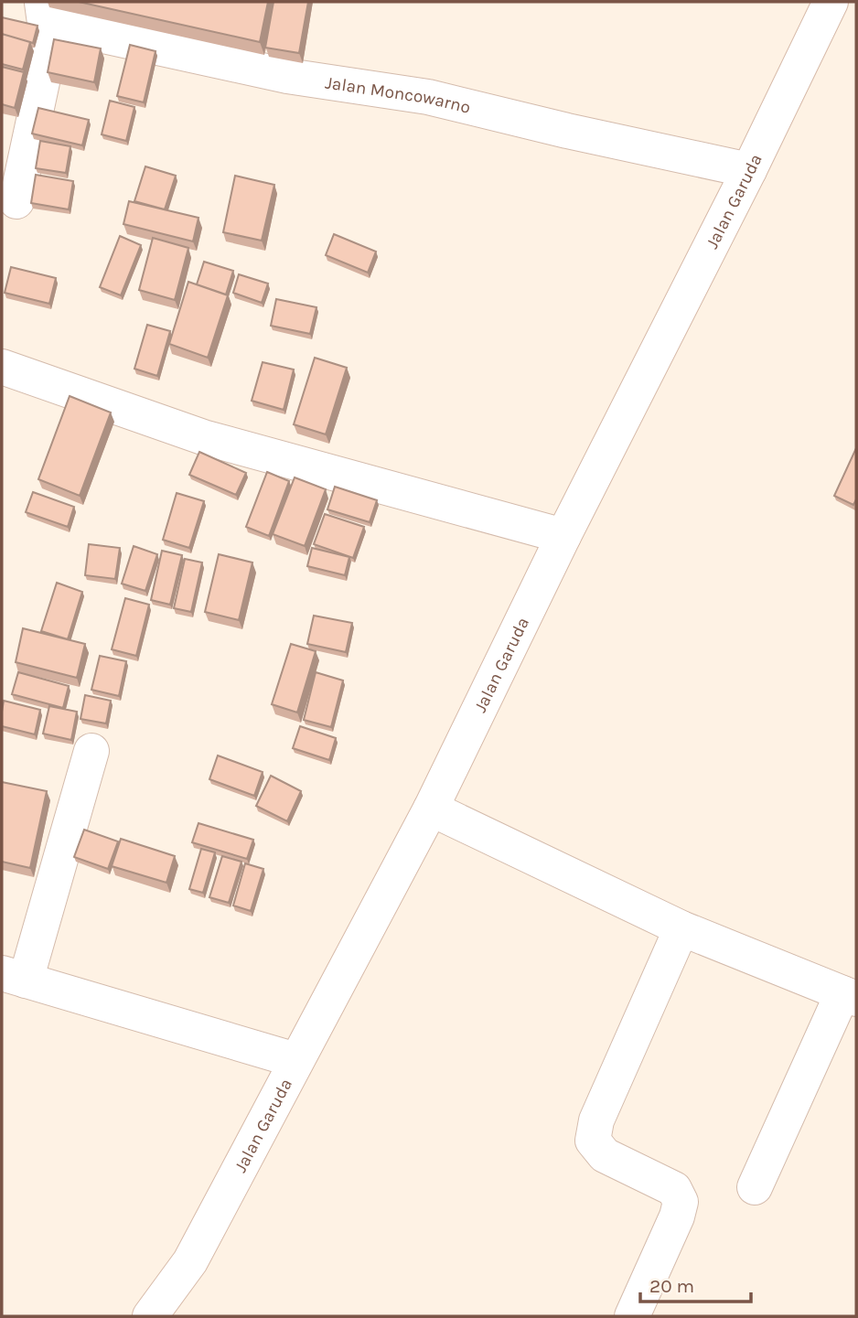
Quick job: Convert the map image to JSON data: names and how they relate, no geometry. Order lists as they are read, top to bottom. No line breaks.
{"streets":{"street":["Jalan Moncowarno","Jalan Garuda"]},"crossings":[["Jalan Moncowarno","Jalan Garuda"]],"scale_bar":"20 m"}
